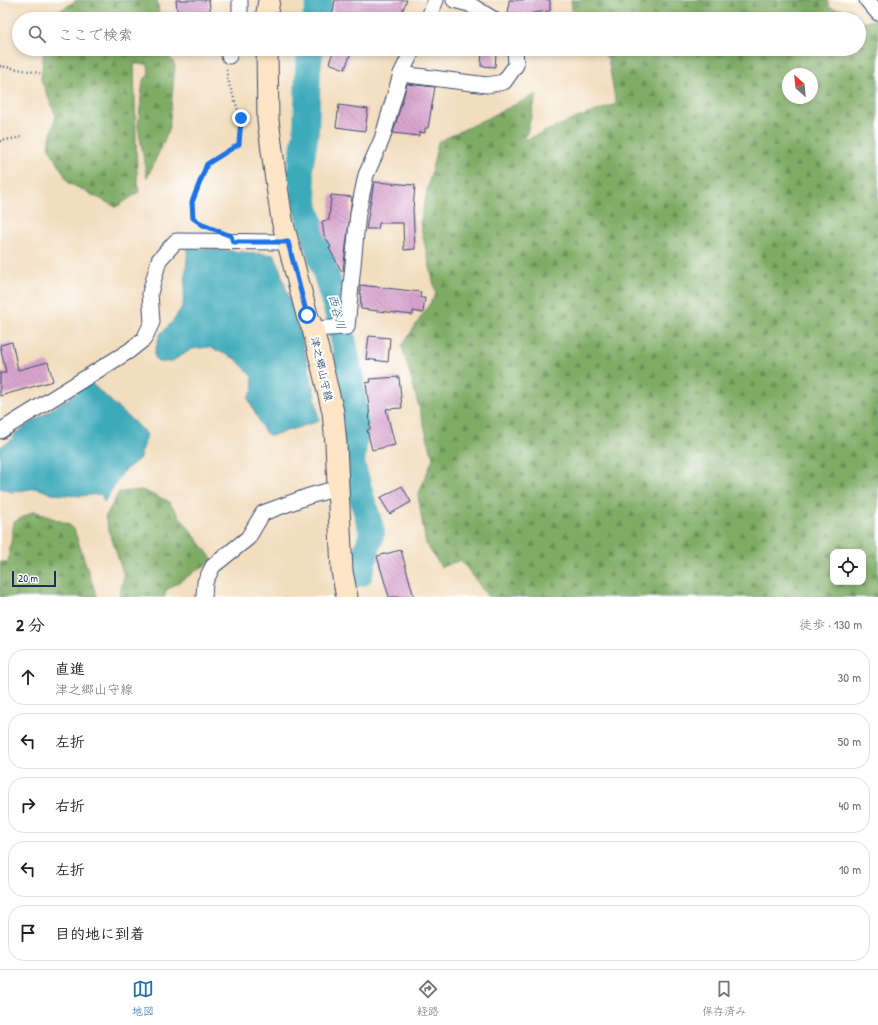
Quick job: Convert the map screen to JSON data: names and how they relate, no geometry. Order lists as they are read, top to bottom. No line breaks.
{"streets":{"main road":["津之郷山守線"]},"water":["西谷川"],"scale_bar":"20 m","north":"top left","page":{"search":"ここで検索","scale":"20 m","heading":["2 分","徒歩 · 130 m"],"list":[["直進","津之郷山守線","30 m"],["左折","50 m"],["右折","40 m"],["左折","10 m"],"目的地に到着"],"nav":["地図","経路","保存済み"]}}
